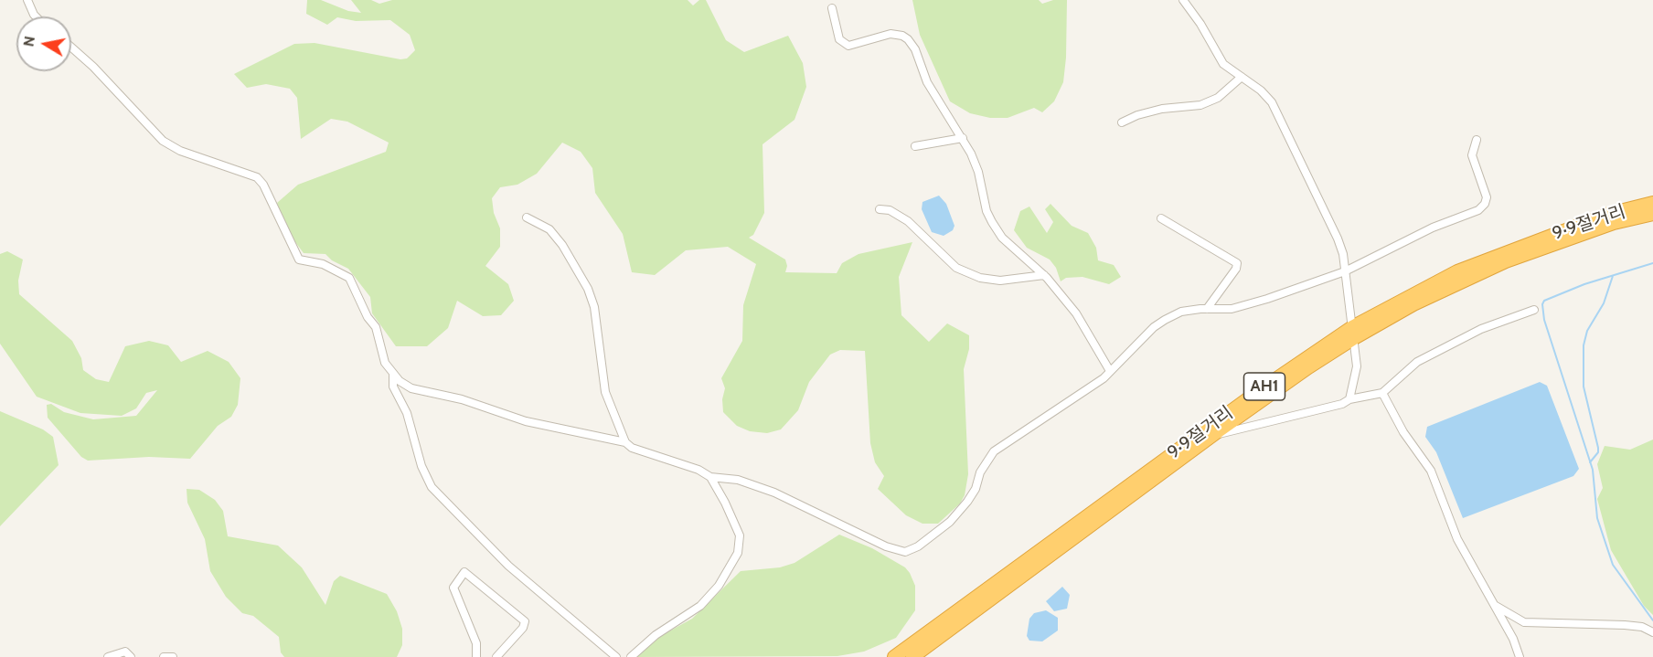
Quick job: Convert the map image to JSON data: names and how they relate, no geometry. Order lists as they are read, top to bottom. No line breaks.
{"streets":{"highway":["9·9절거리","AH1"]},"north":"left"}
